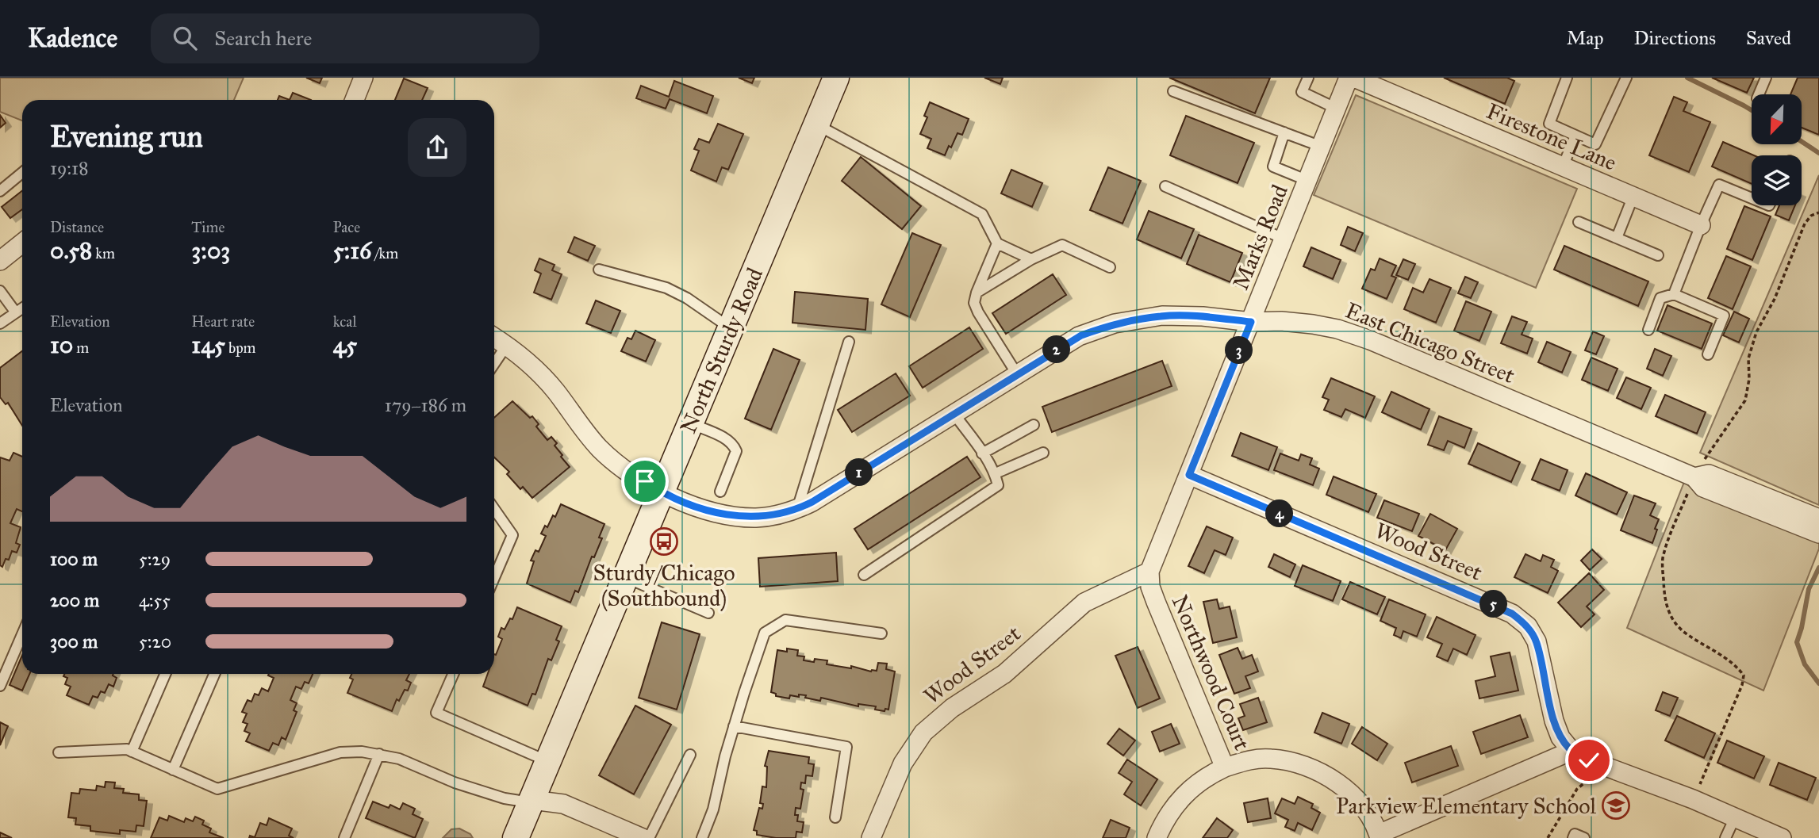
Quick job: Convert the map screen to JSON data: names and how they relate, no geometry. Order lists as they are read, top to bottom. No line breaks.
{"streets":{"street":["Firestone Lane","Marks Road","East Chicago Street","North Sturdy Road","Wood Street","Northwood Court"]},"crossings":[["Marks Road","East Chicago Street"],["Marks Road","Wood Street"],["East Chicago Street","North Sturdy Road"],["Wood Street","Northwood Court"]],"places":{"bus stop":["Sturdy/Chicago (Southbound)"],"school or university":["Parkview Elementary School"]},"north":"bottom left","page":{"header":"Kadence","search":"Search here","nav":["Map","Directions","Saved"],"heading":["Evening run","19:18"],"stats":[["Distance","0.58 km"],["Time","3:03"],["Pace","5:16 /km"],["Elevation","10 m"],["Heart rate","145 bpm"],["kcal","45"]],"pins":["2","3","1","4","5"],"chart":["Elevation","179–186 m"],"list":[{"name":"100 m","note":"5:29"},{"name":"200 m","note":"4:55"},{"name":"300 m","note":"5:20"}]}}
